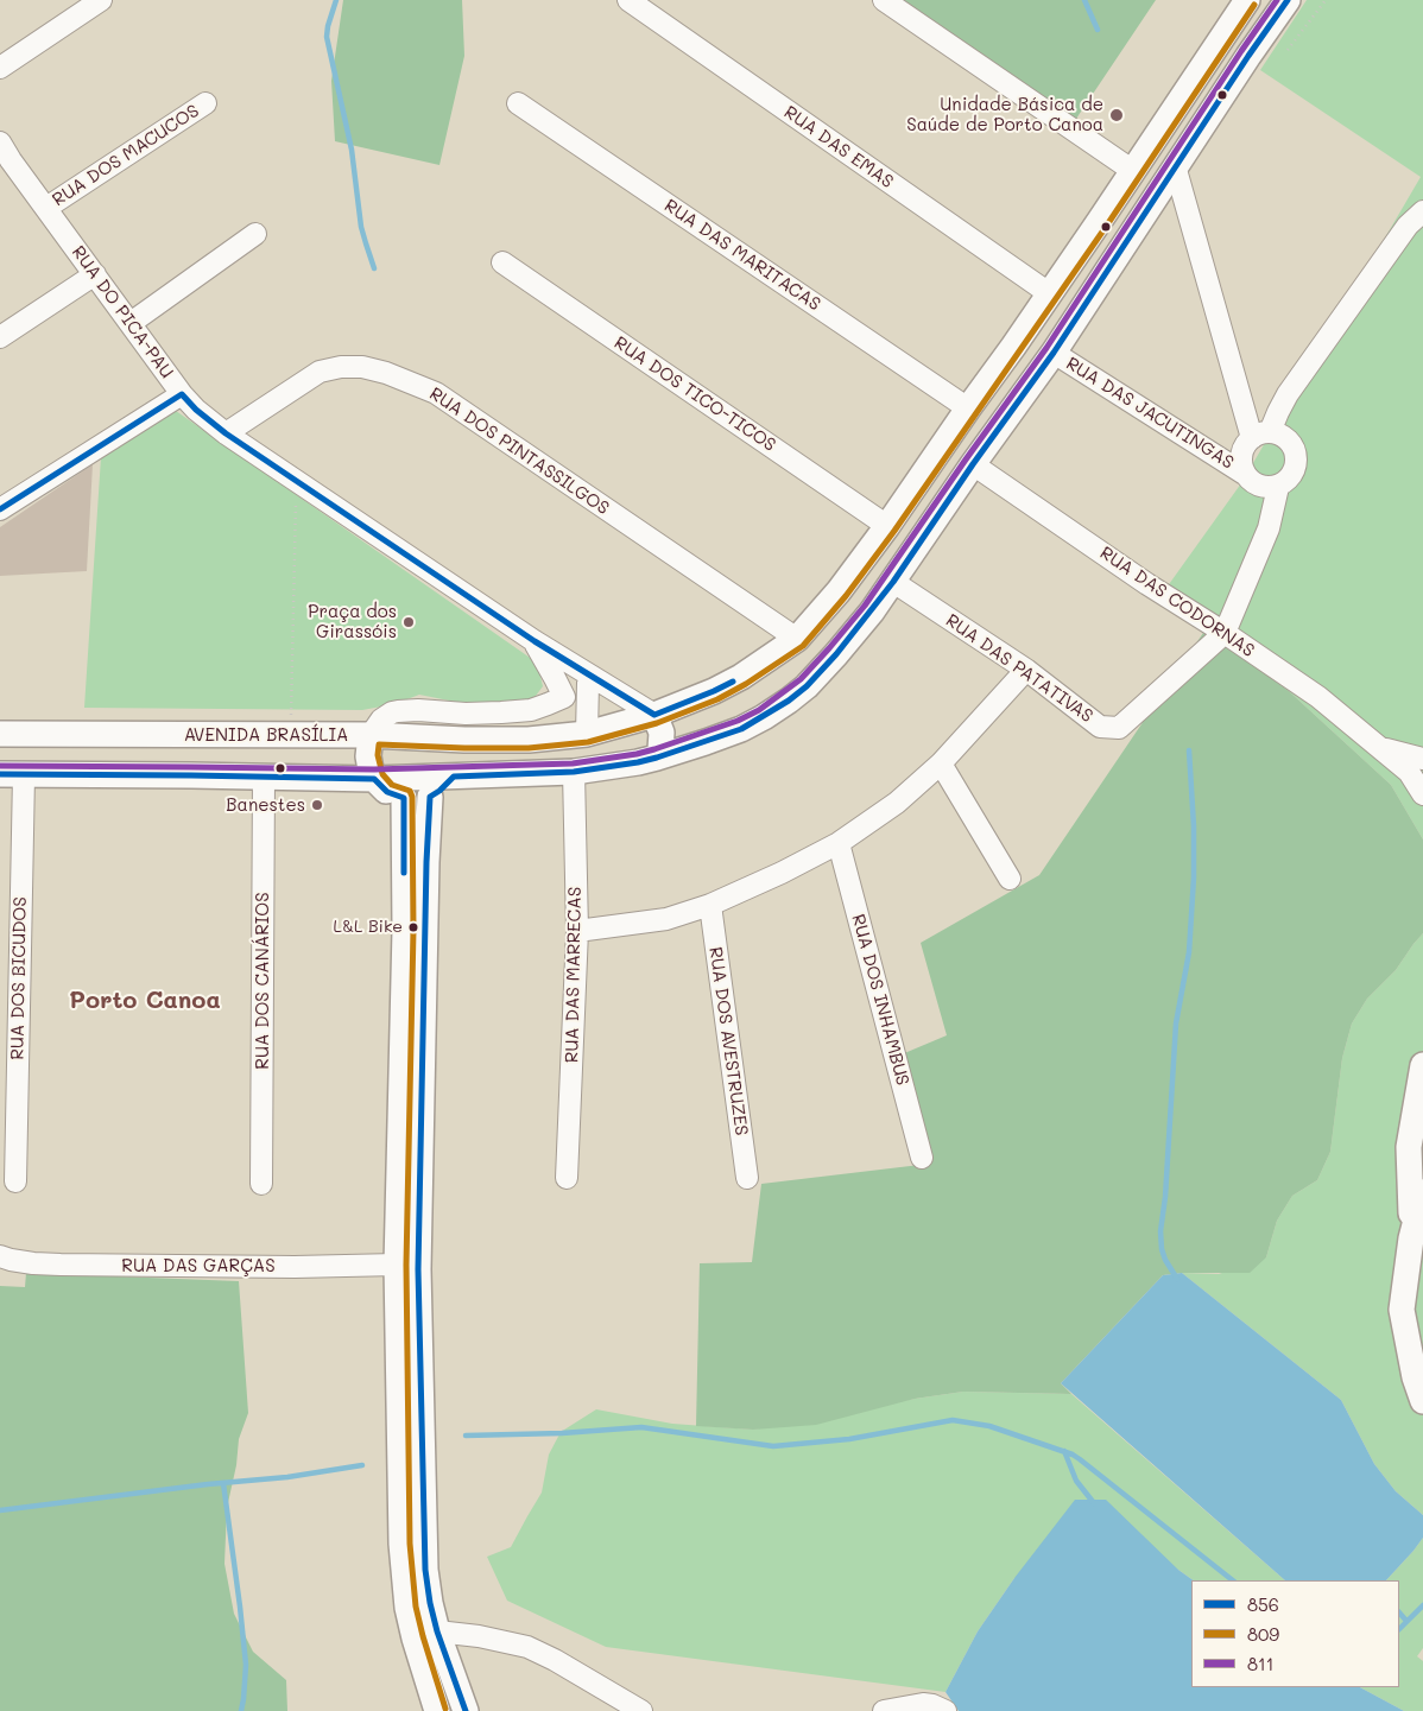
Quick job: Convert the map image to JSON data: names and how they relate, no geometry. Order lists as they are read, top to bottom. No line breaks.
{"streets":{"street":["RUA DAS EMAS","RUA DOS MACUCOS","RUA DAS MARITACAS","RUA DO PICA-PAU","RUA DOS TICO-TICOS","RUA DAS JACUTINGAS","RUA DOS PINTASSILGOS","RUA DAS CODORNAS","RUA DAS PATATIVAS","AVENIDA BRASÍLIA","RUA DAS MARRECAS","RUA DOS BICUDOS","RUA DOS CANÁRIOS","RUA DOS INHAMBUS","RUA DOS AVESTRUZES","RUA DAS GARÇAS"]},"crossings":[["RUA DAS EMAS","AVENIDA BRASÍLIA"],["RUA DOS MACUCOS","RUA DO PICA-PAU"],["RUA DAS MARITACAS","AVENIDA BRASÍLIA"],["RUA DO PICA-PAU","RUA DOS PINTASSILGOS"],["RUA DO PICA-PAU","AVENIDA BRASÍLIA"],["RUA DOS TICO-TICOS","AVENIDA BRASÍLIA"],["RUA DOS PINTASSILGOS","AVENIDA BRASÍLIA"],["RUA DAS CODORNAS","RUA DAS PATATIVAS"]],"districts":["Porto Canoa"],"places":["Unidade Básica de Saúde de Porto Canoa","Praça dos Girassóis","Banestes","L&L Bike"],"lines":["transit line 856","transit line 811","transit line 809"],"legend":["856","809","811"]}
